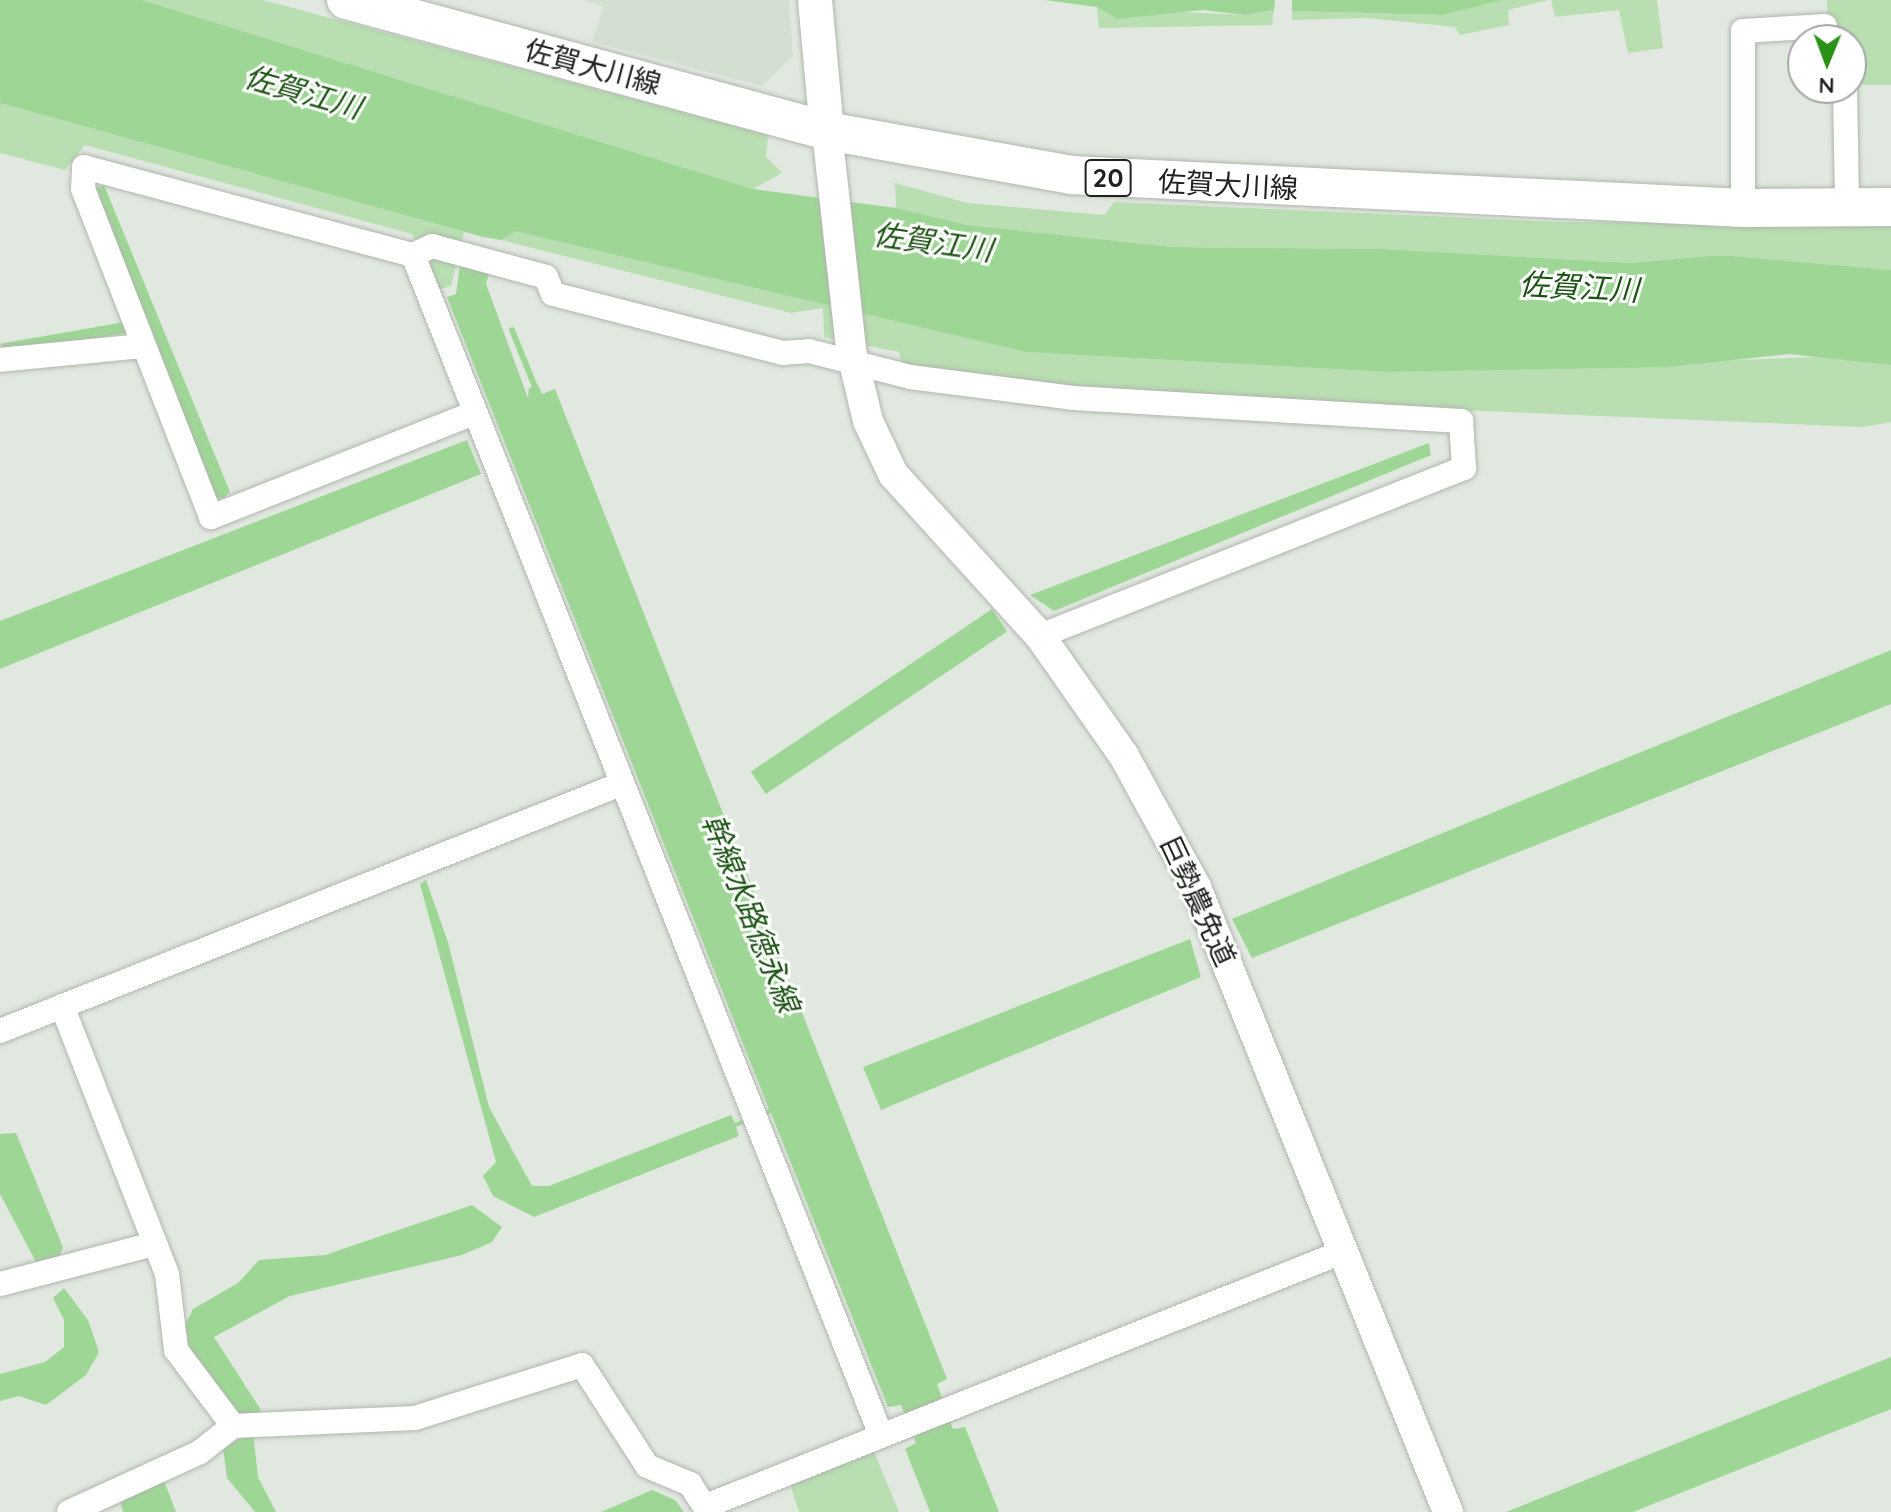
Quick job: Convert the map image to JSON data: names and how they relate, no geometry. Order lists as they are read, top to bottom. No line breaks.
{"streets":{"main road":["佐賀大川線","20"],"street":["巨勢農免道"]},"crossings":[["佐賀大川線","巨勢農免道"]],"water":["佐賀江川","幹線水路徳永線"],"north":"bottom"}
